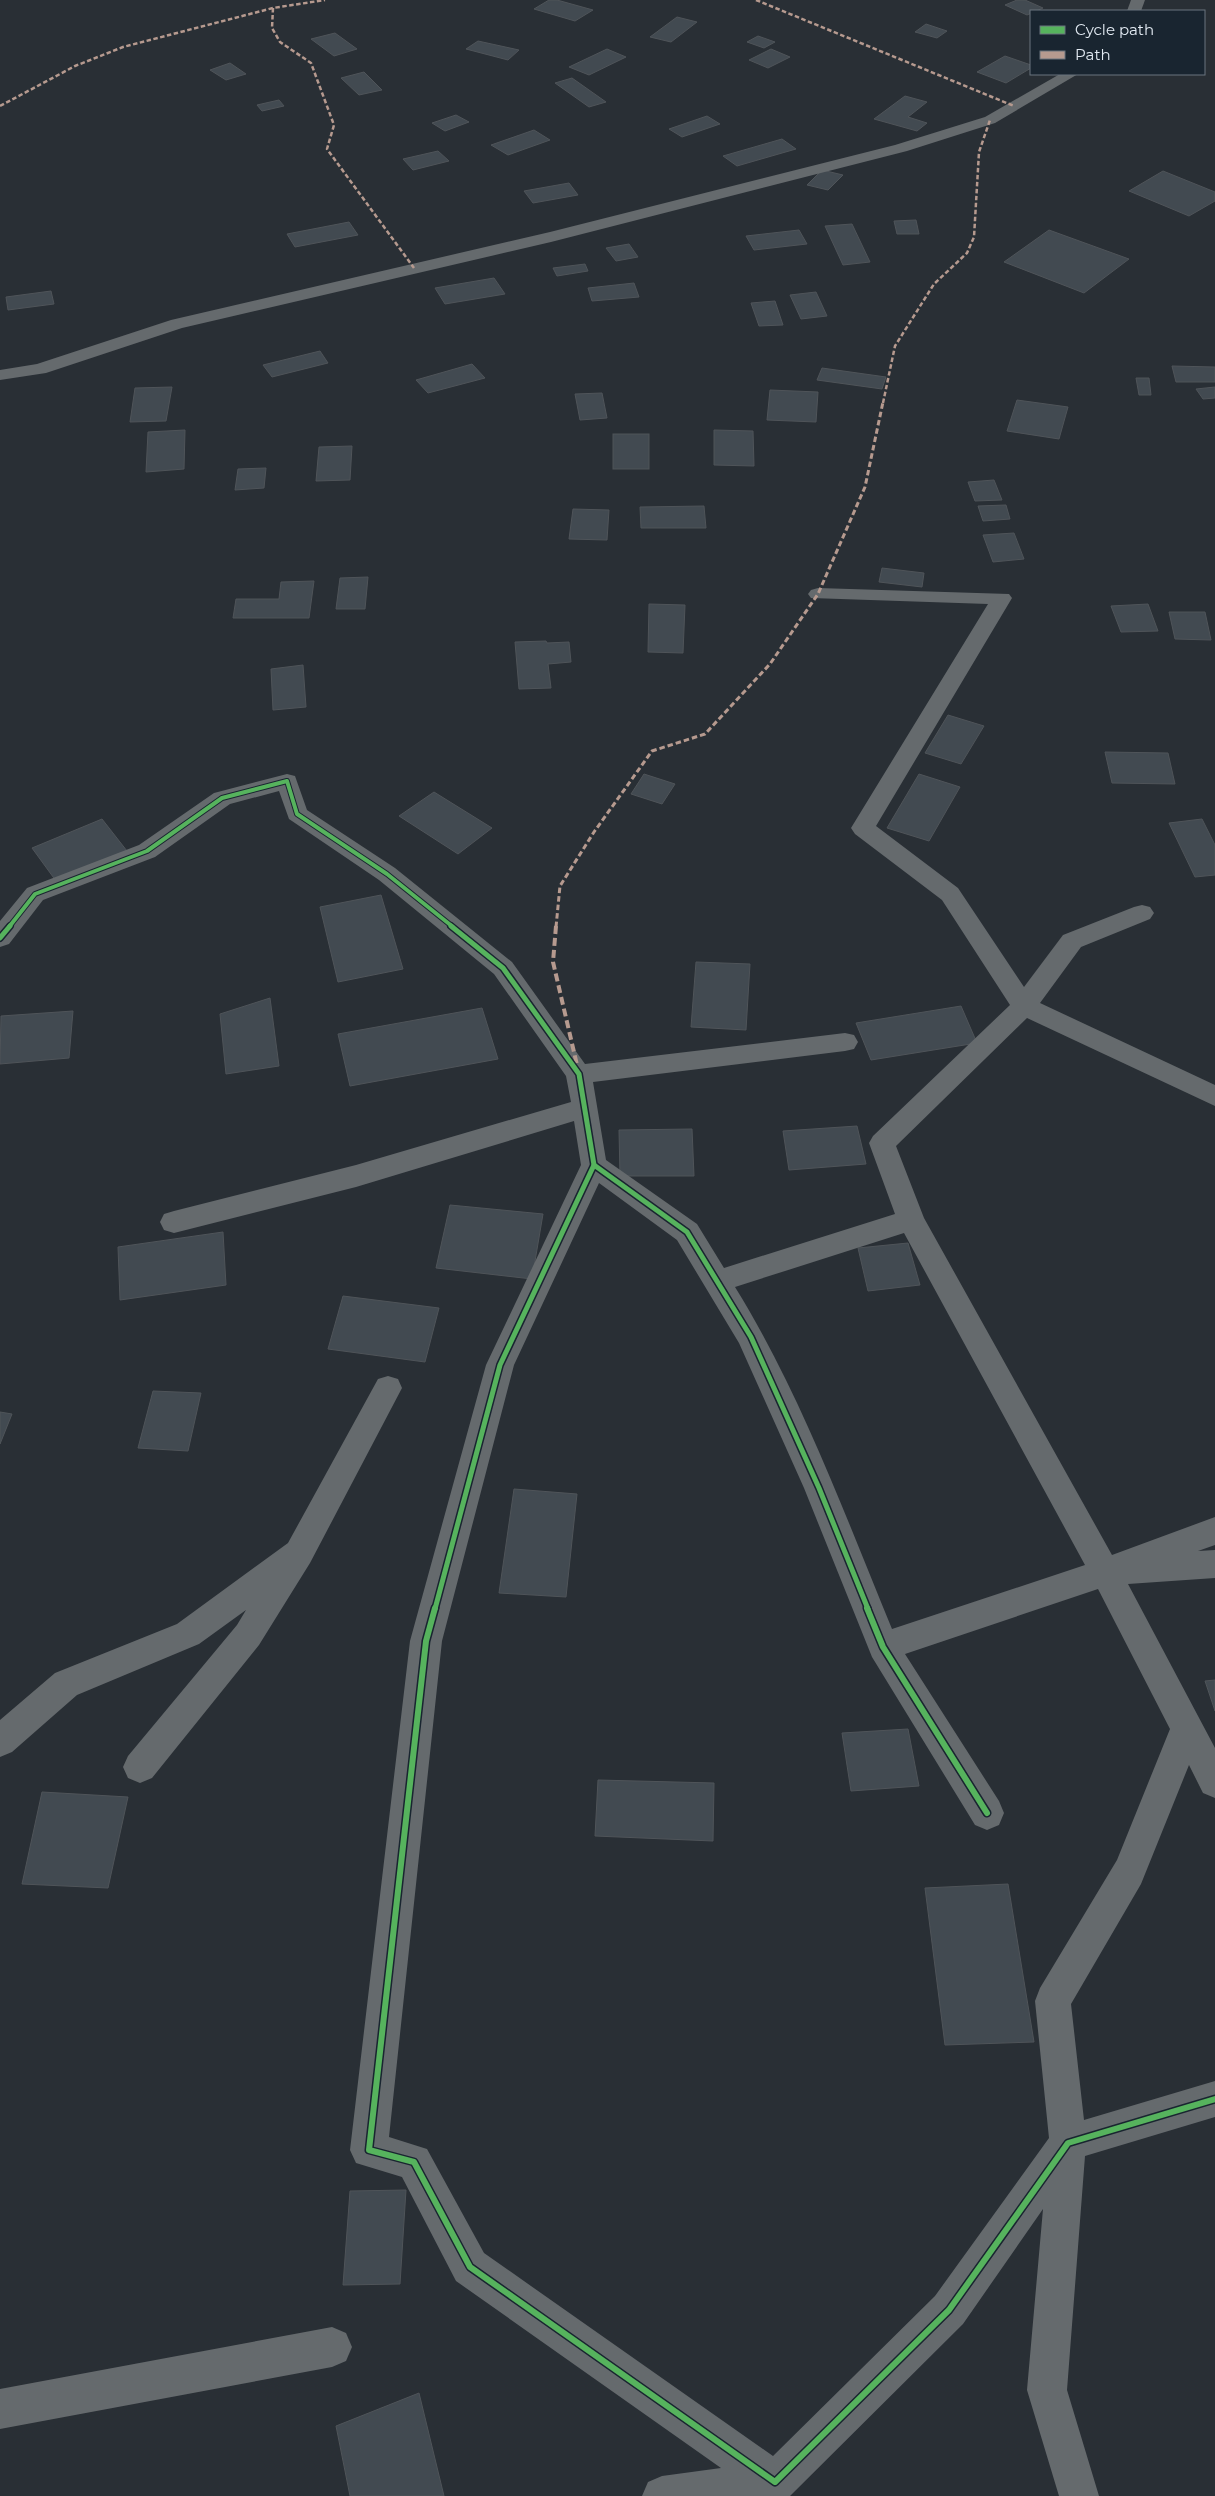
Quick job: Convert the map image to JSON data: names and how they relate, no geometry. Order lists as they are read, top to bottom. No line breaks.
{"legend":["Cycle path","Path"]}
